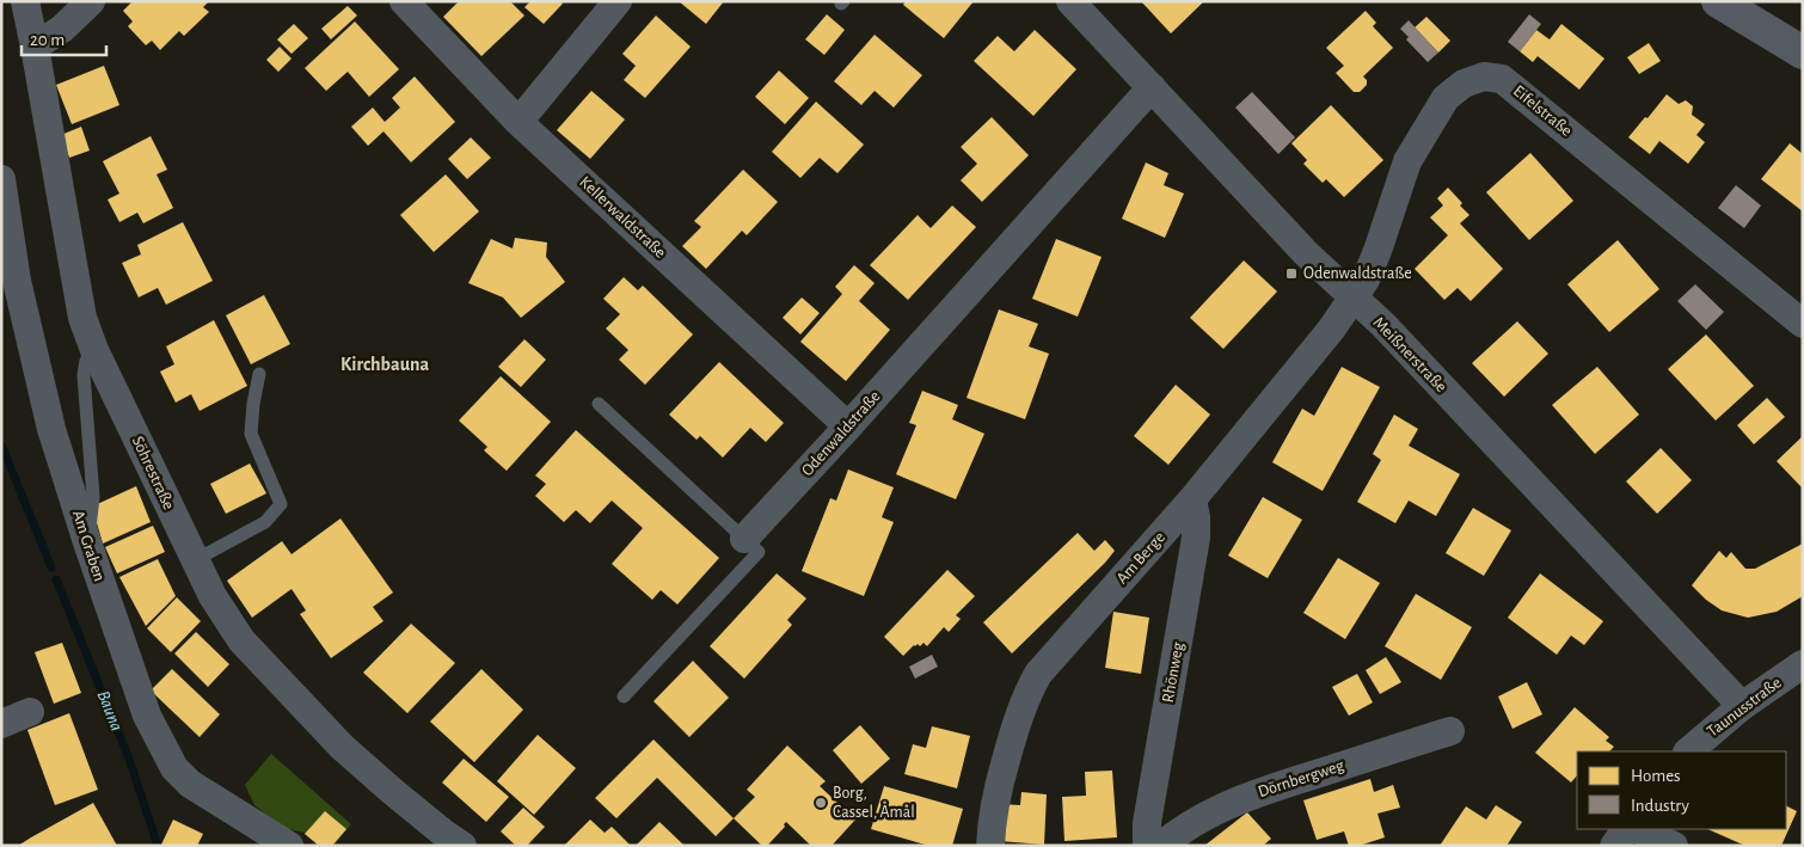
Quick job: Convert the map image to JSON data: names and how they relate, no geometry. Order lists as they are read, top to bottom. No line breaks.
{"streets":{"street":["Eifelstraße","Kellerwaldstraße","Meißnerstraße","Odenwaldstraße","Söhrestraße","Am Graben","Am Berge","Rhönweg","Taunusstraße","Dörnbergweg"]},"crossings":[["Eifelstraße","Meißnerstraße"],["Eifelstraße","Am Berge"],["Kellerwaldstraße","Odenwaldstraße"],["Meißnerstraße","Odenwaldstraße"],["Meißnerstraße","Am Berge"],["Meißnerstraße","Taunusstraße"],["Am Berge","Rhönweg"]],"districts":["Kirchbauna"],"water":["Bauna"],"places":{"transit":["Odenwaldstraße"],"other":["Borg, Cassel, Åmål"]},"legend":["Homes","Industry"],"scale_bar":"20 m"}
